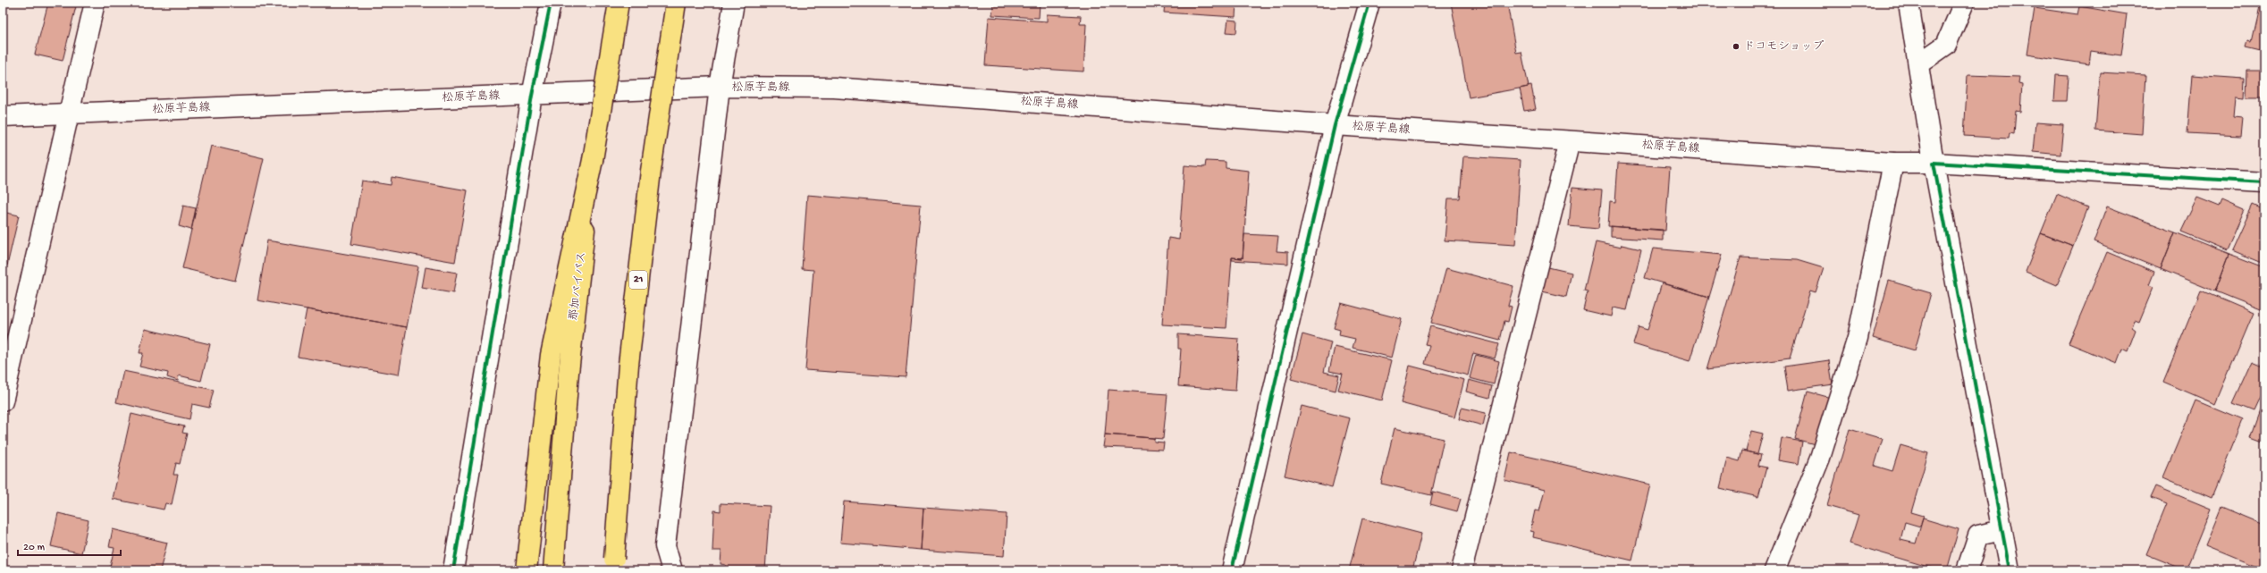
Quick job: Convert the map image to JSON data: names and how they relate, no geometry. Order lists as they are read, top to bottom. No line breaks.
{"streets":{"highway":["21","那加バイパス"],"street":["松原芋島線"]},"places":["ドコモショップ"],"scale_bar":"20 m"}
